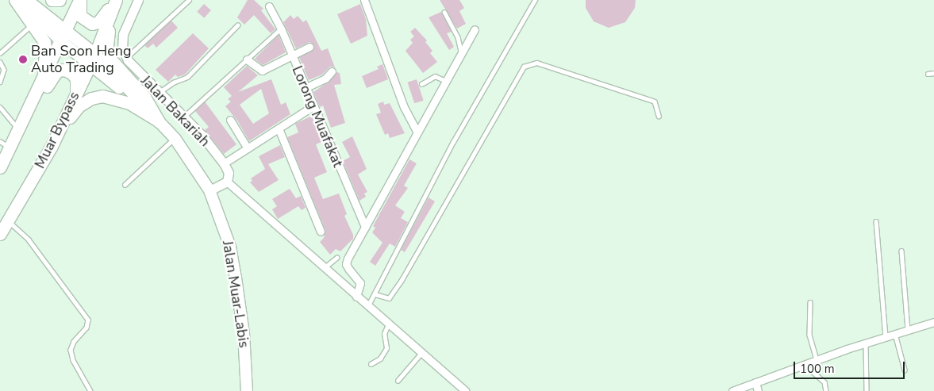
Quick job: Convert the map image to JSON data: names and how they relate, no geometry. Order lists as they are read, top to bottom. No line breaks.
{"streets":{"highway":["Muar Bypass"],"main road":["Jalan Muar-Labis"],"street":["Jalan Bakariah","Lorong Muafakat"]},"crossings":[["Muar Bypass","Jalan Muar-Labis"]],"places":["Ban Soon Heng Auto Trading"],"scale_bar":"100 m"}
